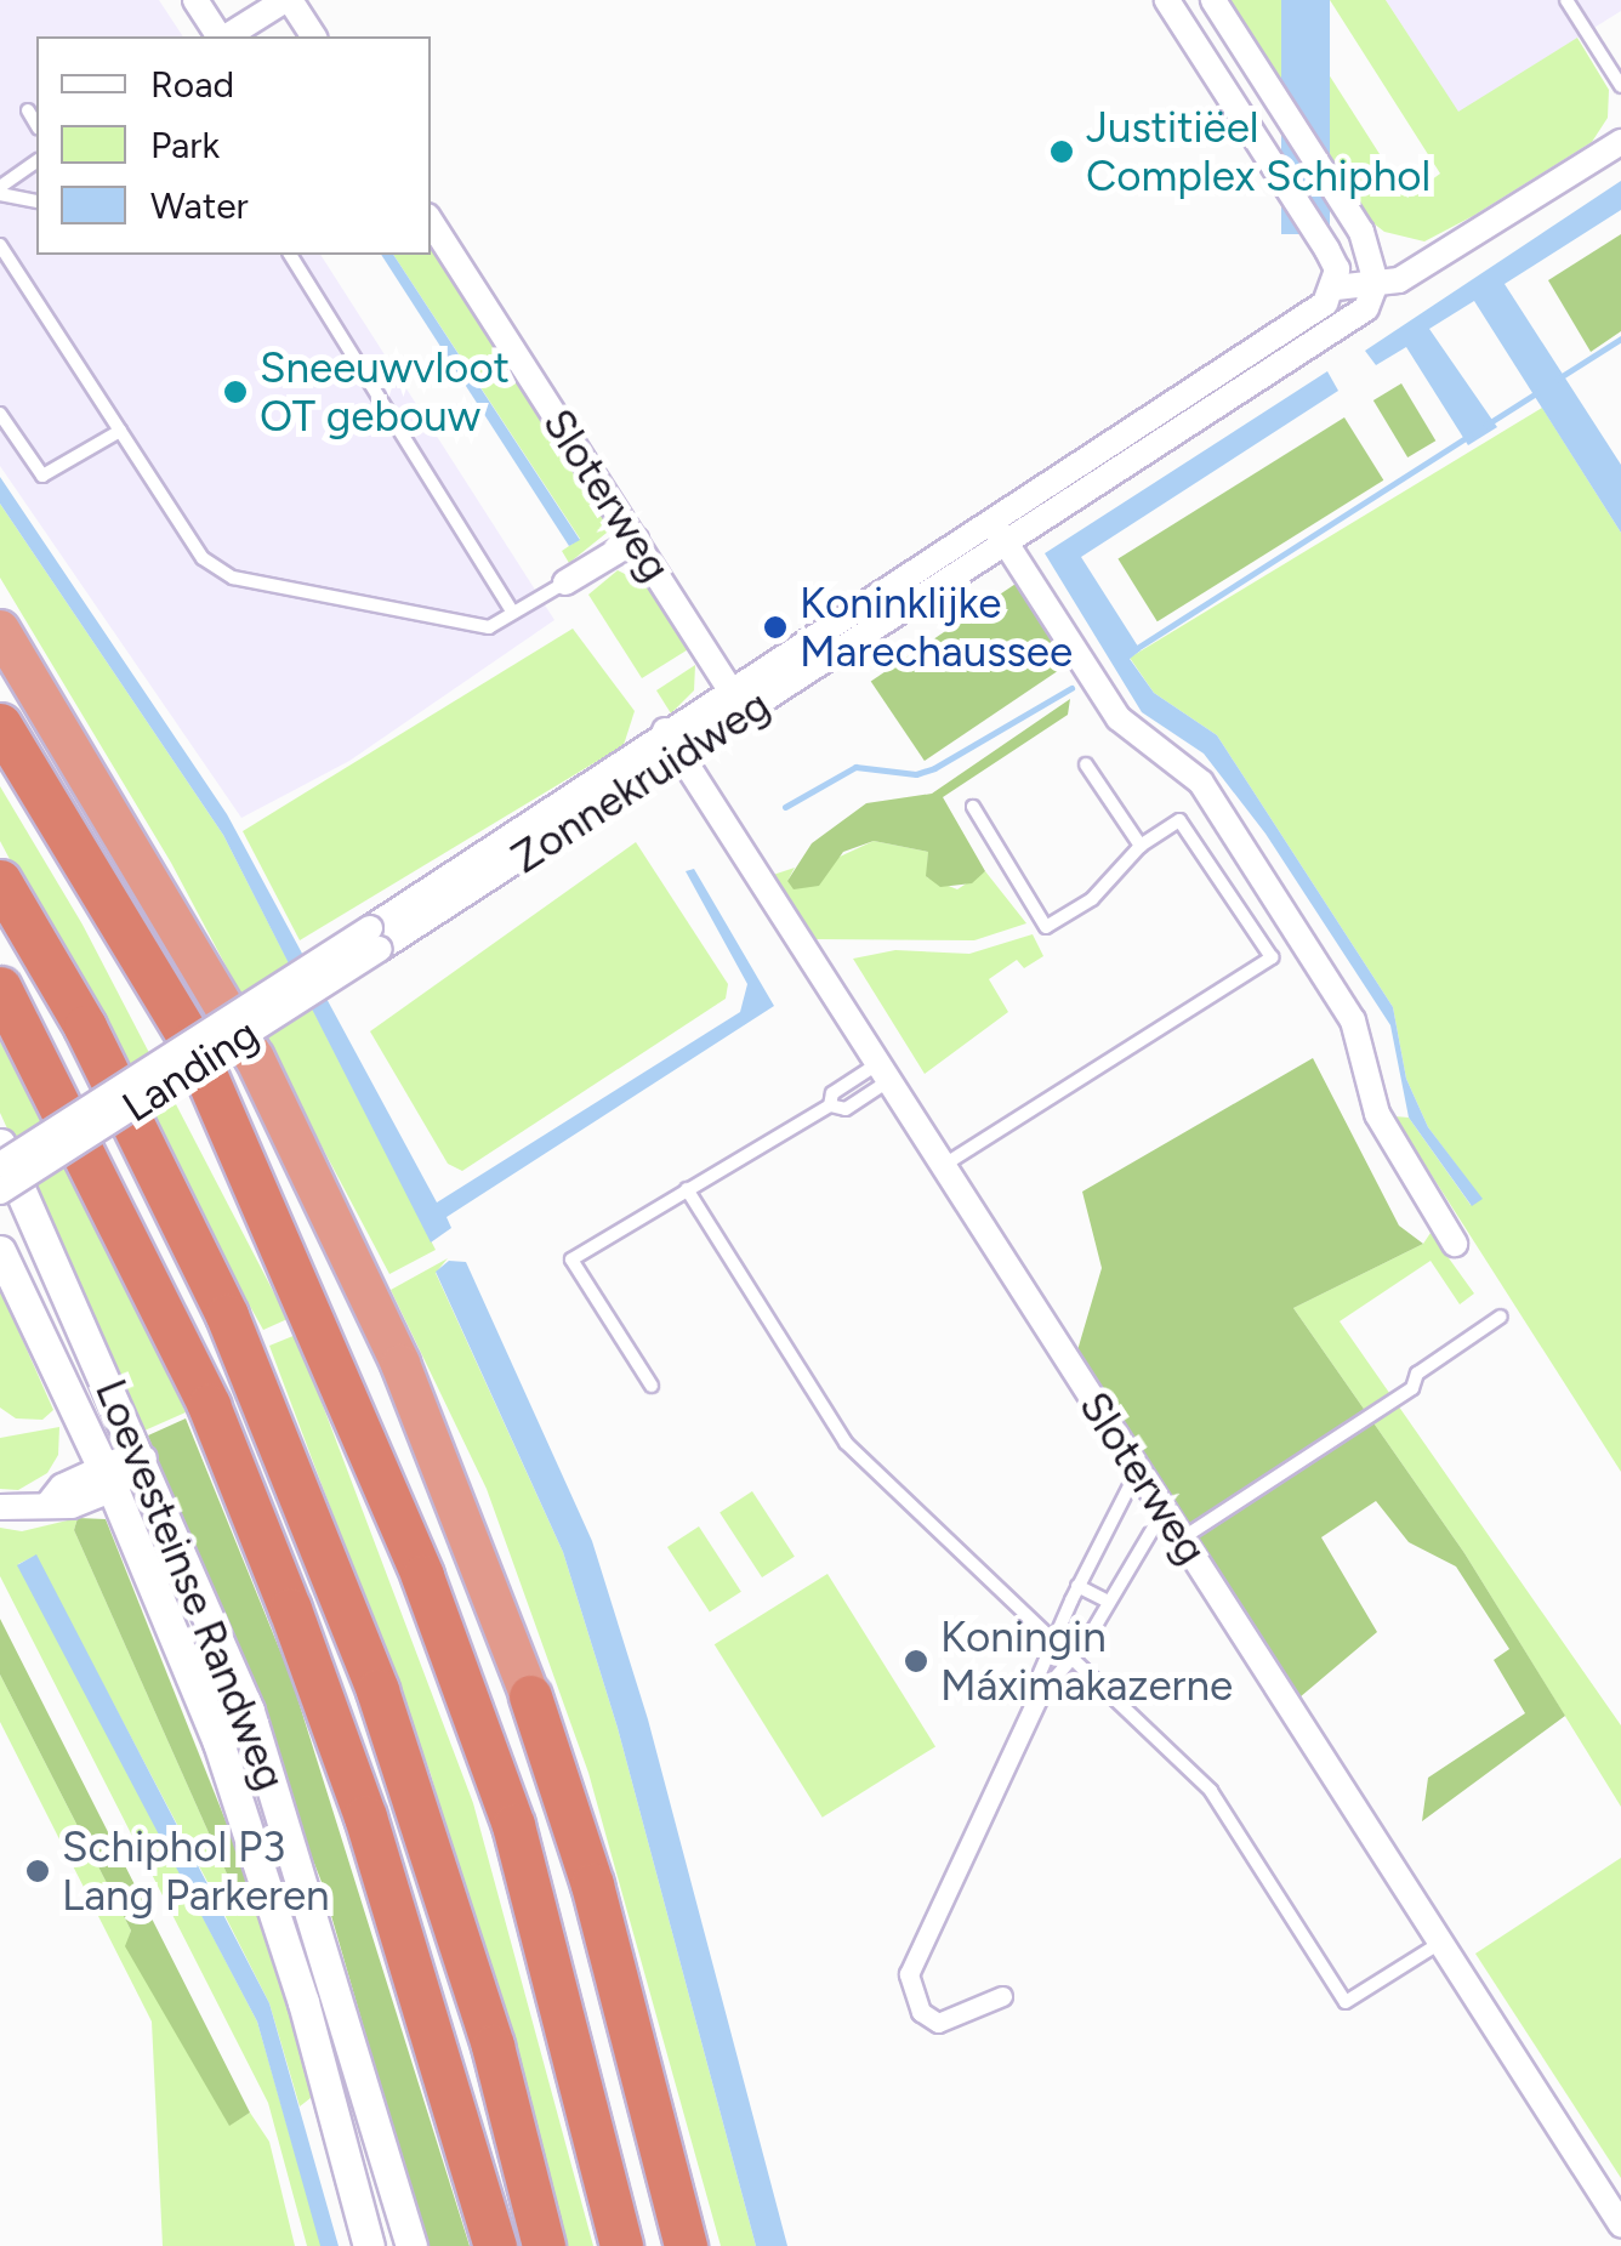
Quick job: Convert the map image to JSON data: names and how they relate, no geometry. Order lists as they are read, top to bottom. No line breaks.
{"streets":{"street":["Sloterweg","Zonnekruidweg","Landing","Loevesteinse Randweg"]},"crossings":[["Sloterweg","Zonnekruidweg"],["Zonnekruidweg","Landing"]],"places":["Justitiëel Complex Schiphol","Sneeuwvloot OT gebouw","Koninklijke Marechaussee","Koningin Máximakazerne","Schiphol P3 Lang Parkeren"],"legend":["Road","Park","Water"]}
